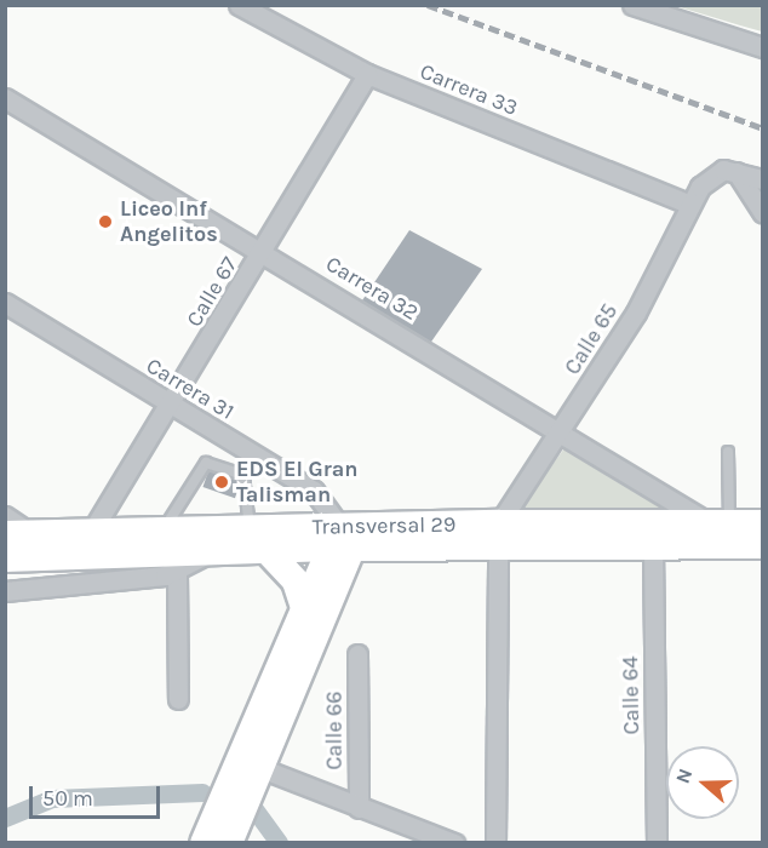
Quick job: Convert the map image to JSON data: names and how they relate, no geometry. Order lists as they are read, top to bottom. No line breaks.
{"streets":{"main road":["Transversal 29"],"street":["Carrera 33","Carrera 32","Calle 67","Calle 65","Carrera 31","Calle 64","Calle 66"]},"crossings":[["Carrera 33","Calle 67"],["Carrera 33","Calle 65"],["Carrera 32","Calle 67"],["Carrera 32","Calle 65"],["Carrera 32","Transversal 29"],["Calle 67","Carrera 31"],["Calle 67","Transversal 29"],["Calle 65","Transversal 29"],["Carrera 31","Transversal 29"],["Transversal 29","Calle 64"]],"places":["Liceo Inf Angelitos","EDS El Gran Talisman"],"scale_bar":"50 m","north":"left"}
